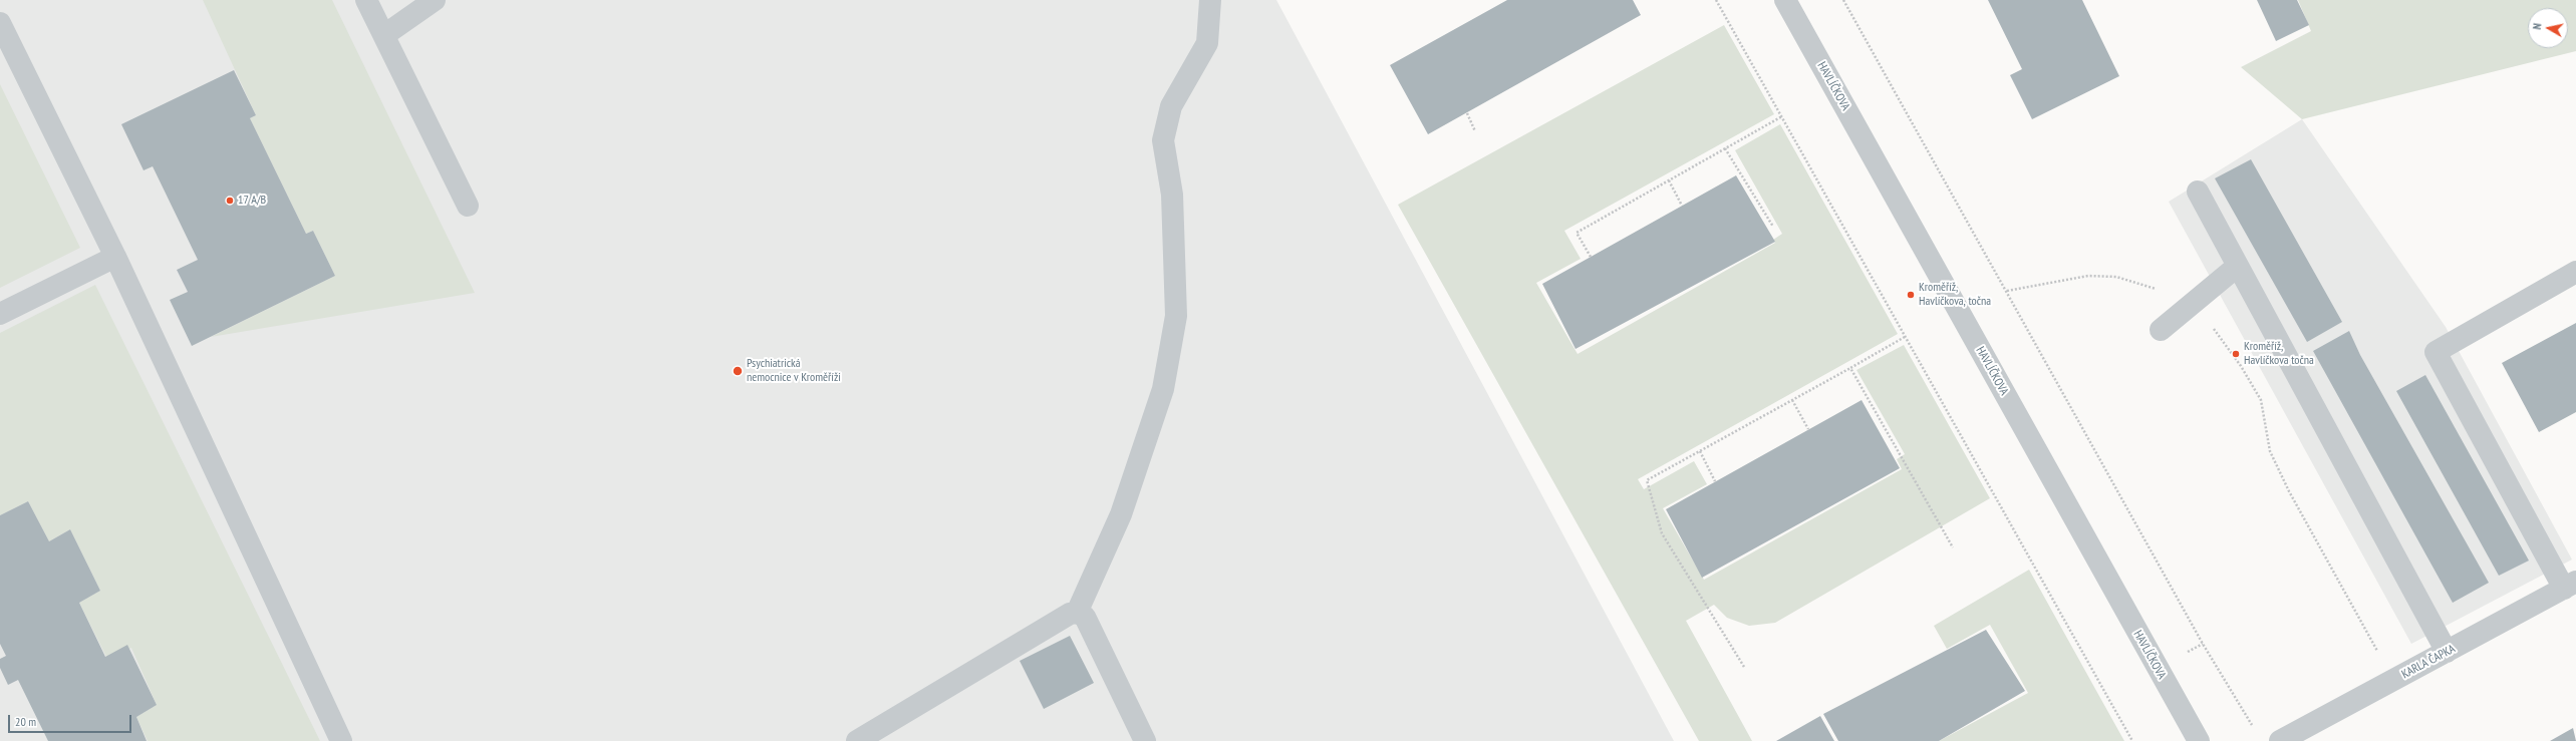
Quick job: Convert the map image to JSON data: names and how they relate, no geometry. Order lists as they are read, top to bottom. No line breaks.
{"streets":{"street":["HAVLÍČKOVA","KARLA ČAPKA"]},"places":["17 A/B","Kroměříž, Havlíčkova, točna","Kroměříž, Havlíčkova točna","Psychiatrická nemocnice v Kroměříži"],"scale_bar":"20 m","north":"left"}
